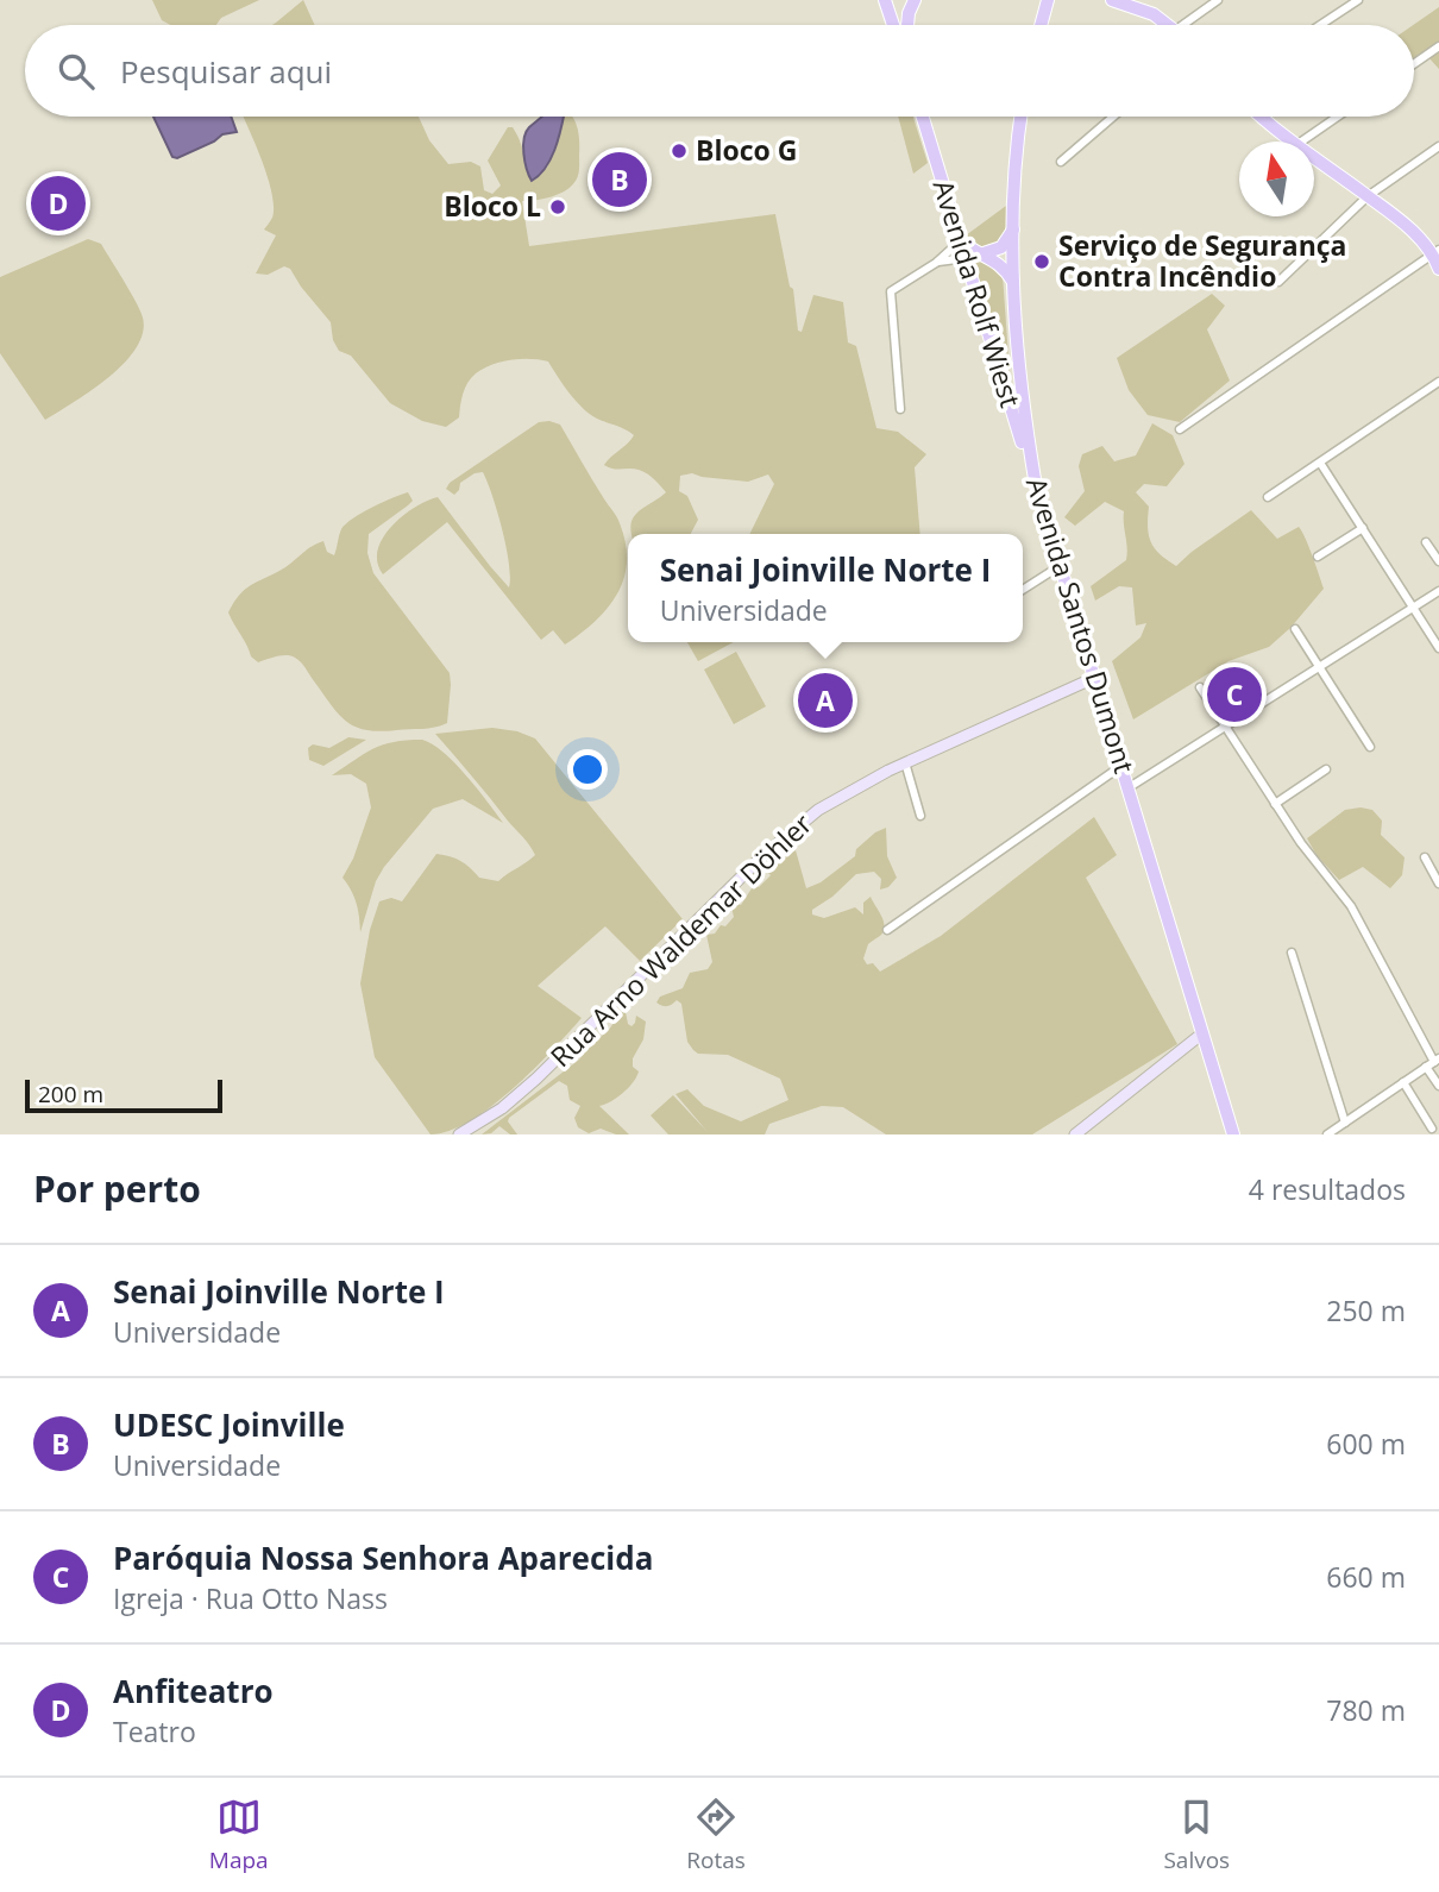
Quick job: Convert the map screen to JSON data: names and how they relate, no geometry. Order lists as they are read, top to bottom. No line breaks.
{"streets":{"main road":["Avenida Rolf Wiest","Avenida Santos Dumont","Rua Arno Waldemar Döhler"]},"crossings":[["Avenida Rolf Wiest","Avenida Santos Dumont"],["Avenida Santos Dumont","Rua Arno Waldemar Döhler"]],"places":["Bloco G","Bloco L","Serviço de Segurança Contra Incêndio"],"scale_bar":"200 m","north":"top","page":{"search":"Pesquisar aqui","pins":["B","D","C","A"],"popup":["Senai Joinville Norte I","Universidade"],"scale":"200 m","heading":["Por perto","4 resultados"],"list":[{"mark":"A","name":"Senai Joinville Norte I","note":"Universidade","value":"250 m"},{"mark":"B","name":"UDESC Joinville","note":"Universidade","value":"600 m"},{"mark":"C","name":"Paróquia Nossa Senhora Aparecida","note":"Igreja · Rua Otto Nass","value":"660 m"},{"mark":"D","name":"Anfiteatro","note":"Teatro","value":"780 m"}],"nav":["Mapa","Rotas","Salvos"]}}
